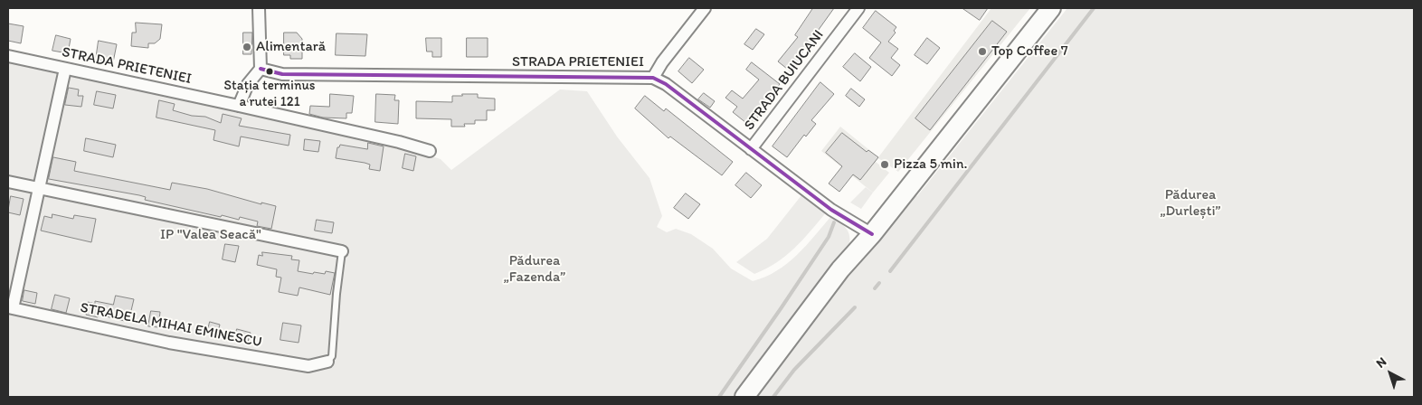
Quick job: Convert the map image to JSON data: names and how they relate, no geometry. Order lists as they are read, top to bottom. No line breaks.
{"streets":{"street":["STRADA PRIETENIEI","STRADA BUIUCANI","STRADELA MIHAI EMINESCU"]},"crossings":[["STRADA PRIETENIEI","STRADA BUIUCANI"]],"parks":["Pădurea „Durlești”","IP \"Valea Seacă\"","Pădurea „Fazenda”"],"places":["Alimentară","Top Coffee 7","Stația terminus a rutei 121","Pizza 5 min."],"north":"top left"}
